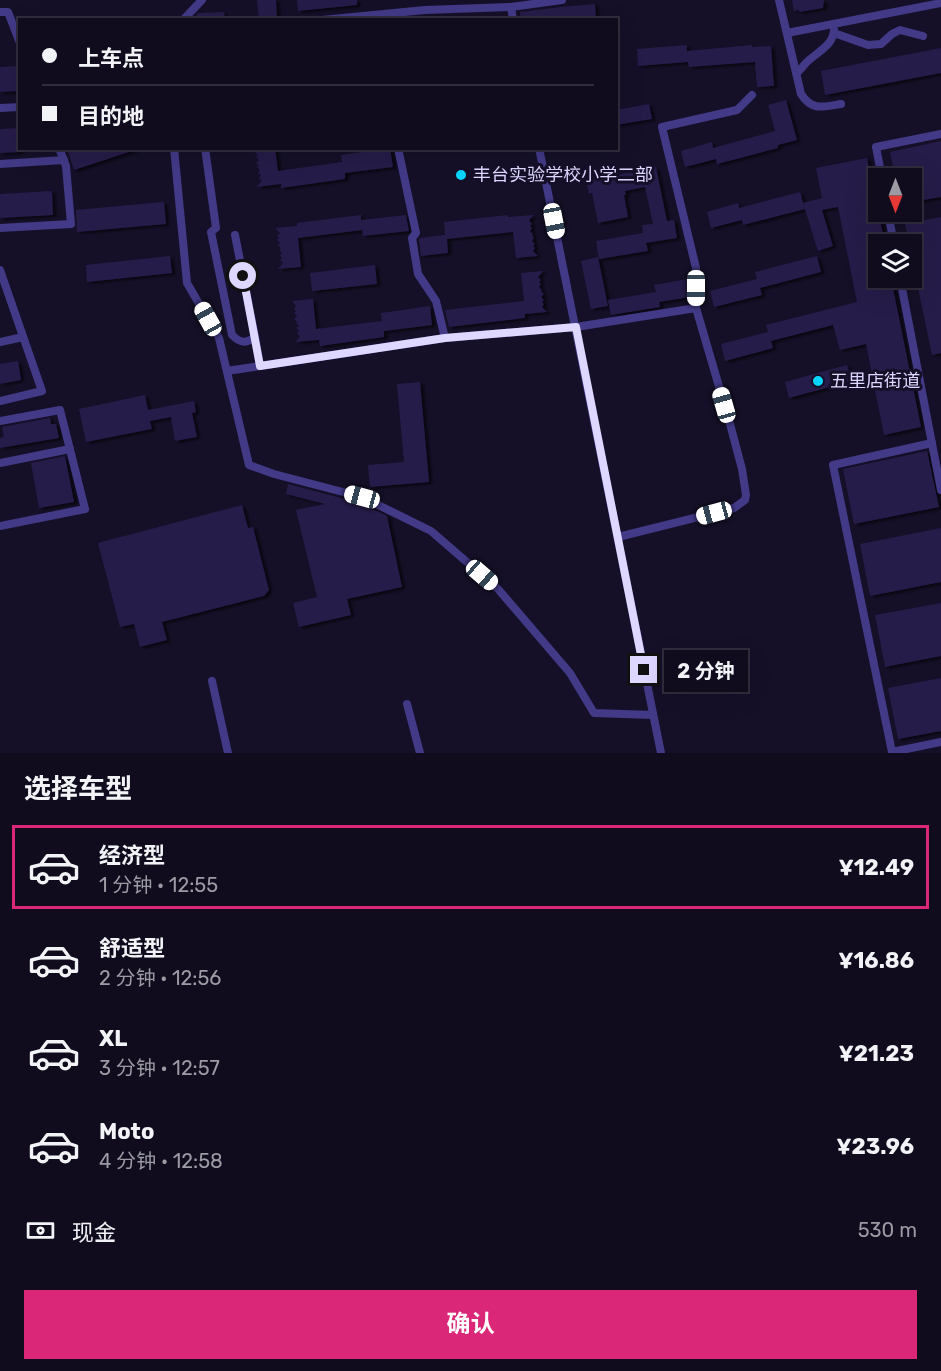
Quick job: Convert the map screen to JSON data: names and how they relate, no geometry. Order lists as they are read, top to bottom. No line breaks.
{"places":["丰台实验学校小学二部","五里店街道"],"north":"bottom","page":{"banner":["上车点","目的地"],"bubble":"2 分钟","heading":"选择车型","list":[{"name":"经济型","note":"1 分钟 · 12:55","value":"¥12.49"},{"name":"舒适型","note":"2 分钟 · 12:56","value":"¥16.86"},{"name":"XL","note":"3 分钟 · 12:57","value":"¥21.23"},{"name":"Moto","note":"4 分钟 · 12:58","value":"¥23.96"}],"pay":["现金","530 m"],"buttons":"确认"}}
